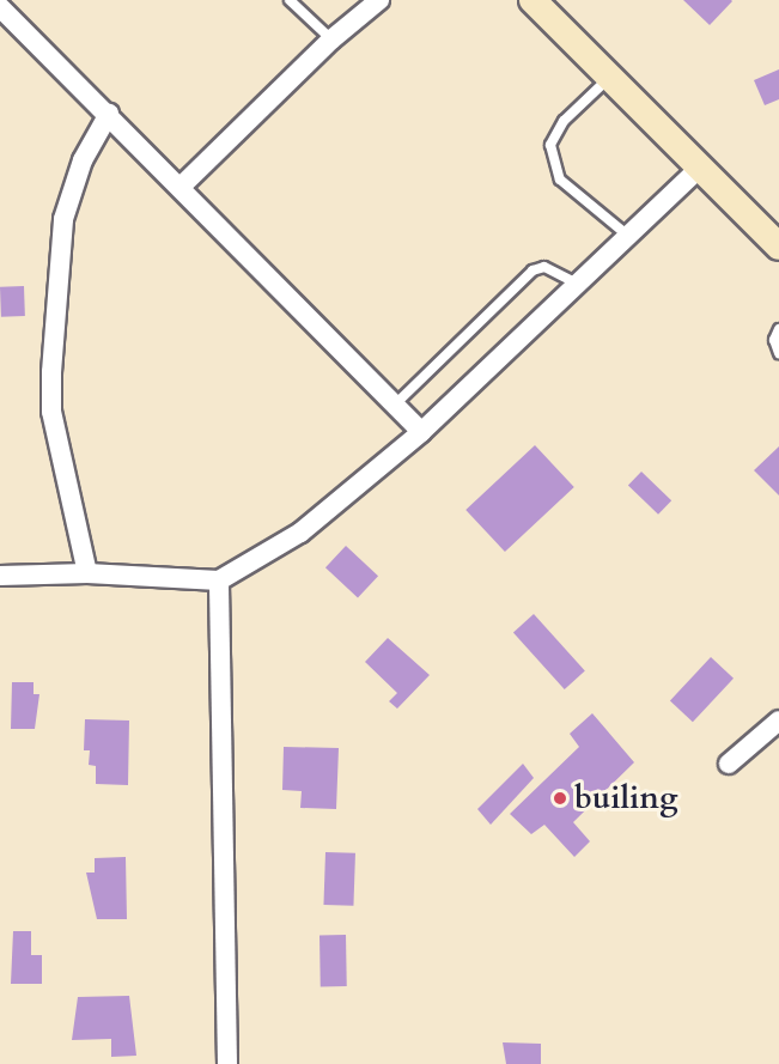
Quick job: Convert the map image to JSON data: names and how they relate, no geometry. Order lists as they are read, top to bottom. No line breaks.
{"places":["builing"]}
